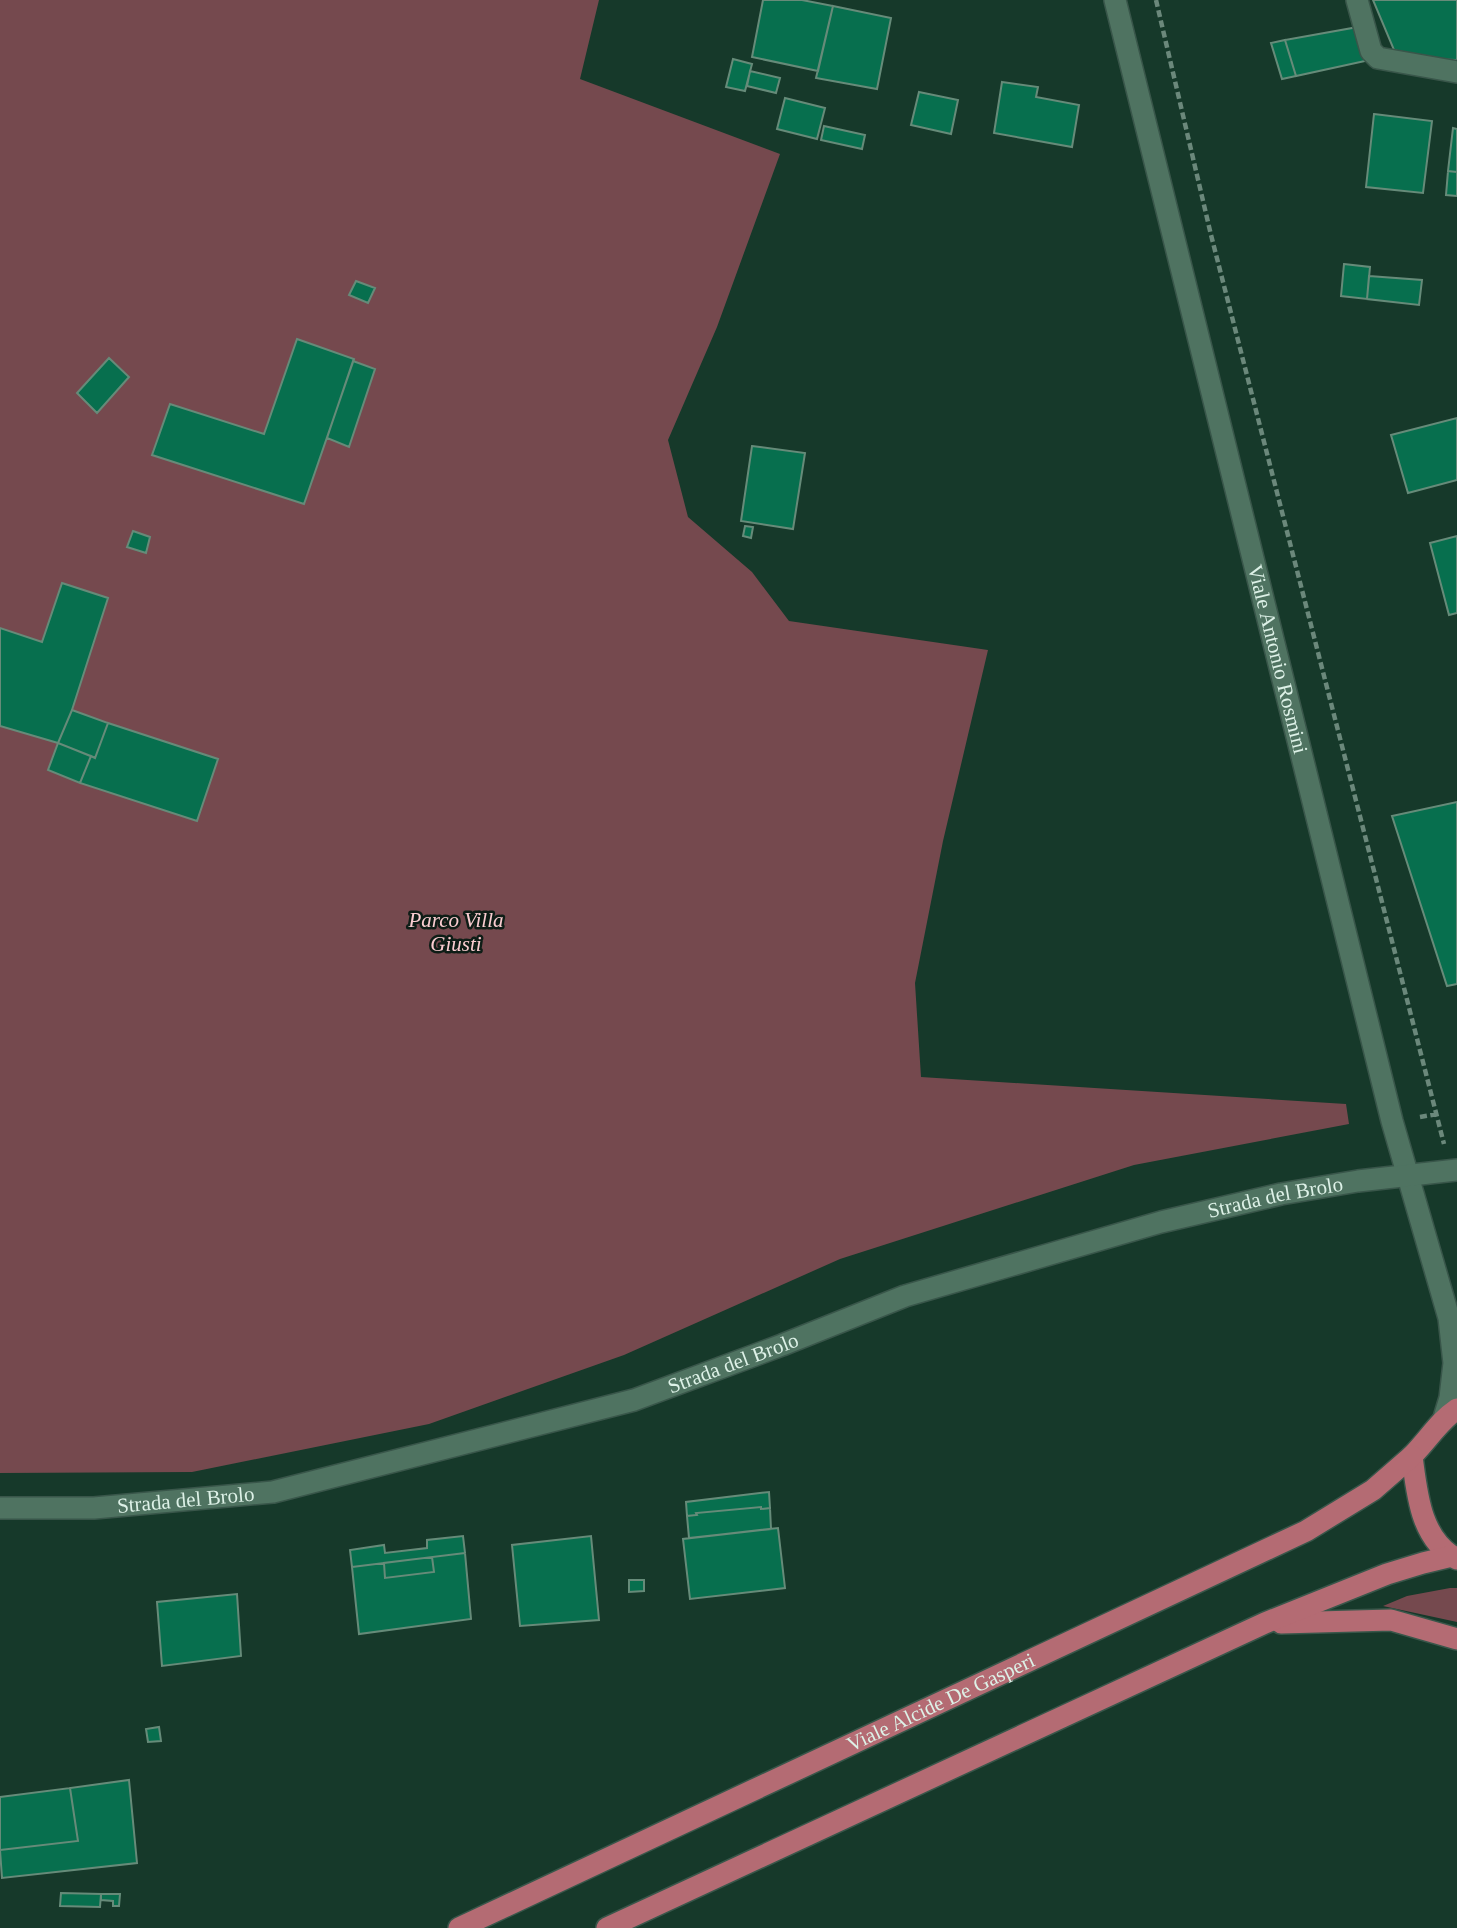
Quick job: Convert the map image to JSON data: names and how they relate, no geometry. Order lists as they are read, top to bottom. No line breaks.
{"streets":{"main road":["Viale Alcide De Gasperi"],"street":["Viale Antonio Rosmini","Strada del Brolo"]},"crossings":[["Viale Antonio Rosmini","Strada del Brolo"],["Viale Antonio Rosmini","Viale Alcide De Gasperi"]],"parks":["Parco Villa Giusti"]}
